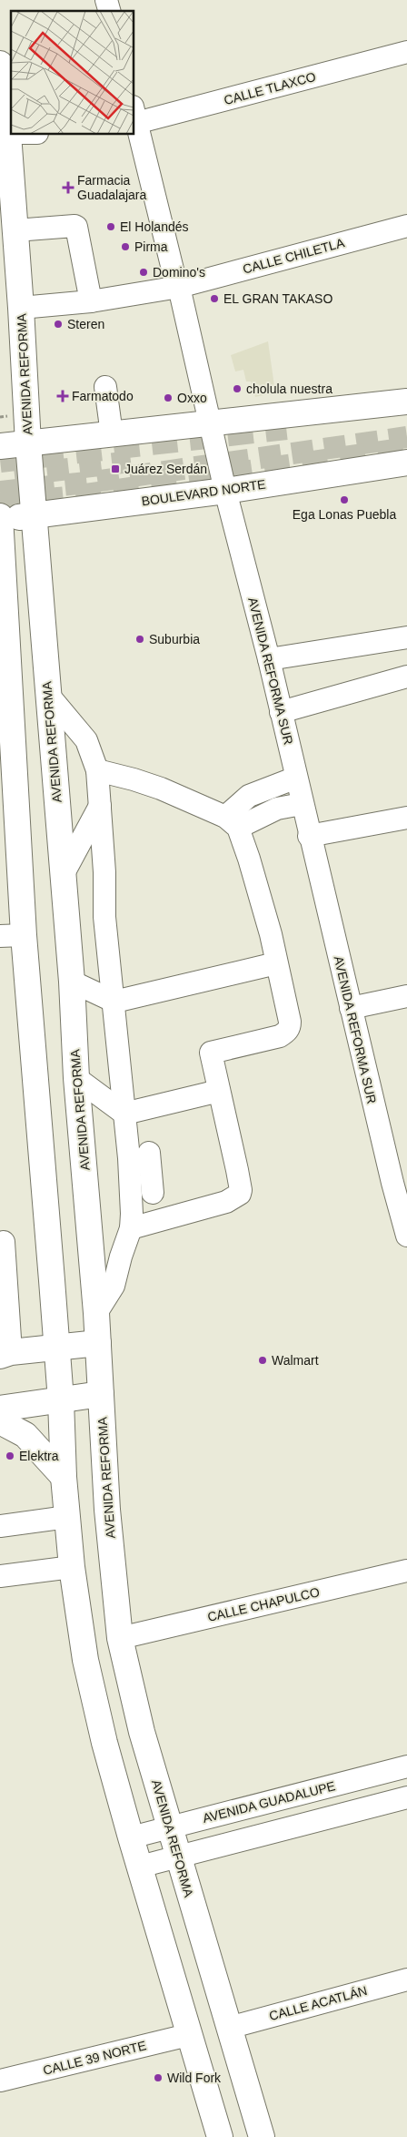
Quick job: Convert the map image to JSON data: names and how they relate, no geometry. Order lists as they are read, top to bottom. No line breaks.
{"streets":{"main road":["AVENIDA REFORMA","BOULEVARD NORTE"],"street":["CALLE TLAXCO","CALLE CHILETLA","AVENIDA REFORMA SUR","CALLE CHAPULCO","AVENIDA GUADALUPE","CALLE ACATLÁN","CALLE 39 NORTE"]},"crossings":[["CALLE TLAXCO","AVENIDA REFORMA SUR"],["CALLE CHILETLA","AVENIDA REFORMA"],["CALLE CHILETLA","AVENIDA REFORMA SUR"],["AVENIDA REFORMA","BOULEVARD NORTE"],["AVENIDA REFORMA","CALLE CHAPULCO"],["AVENIDA REFORMA","AVENIDA GUADALUPE"],["AVENIDA REFORMA","CALLE ACATLÁN"],["BOULEVARD NORTE","AVENIDA REFORMA SUR"]],"places":{"health":["Farmacia Guadalajara","Farmatodo"],"other":["El Holandés","Pirma","Domino's","EL GRAN TAKASO","Steren","cholula nuestra","Oxxo","Ega Lonas Puebla","Suburbia","Walmart","Elektra","Wild Fork"],"transit":["Juárez Serdán"]}}
